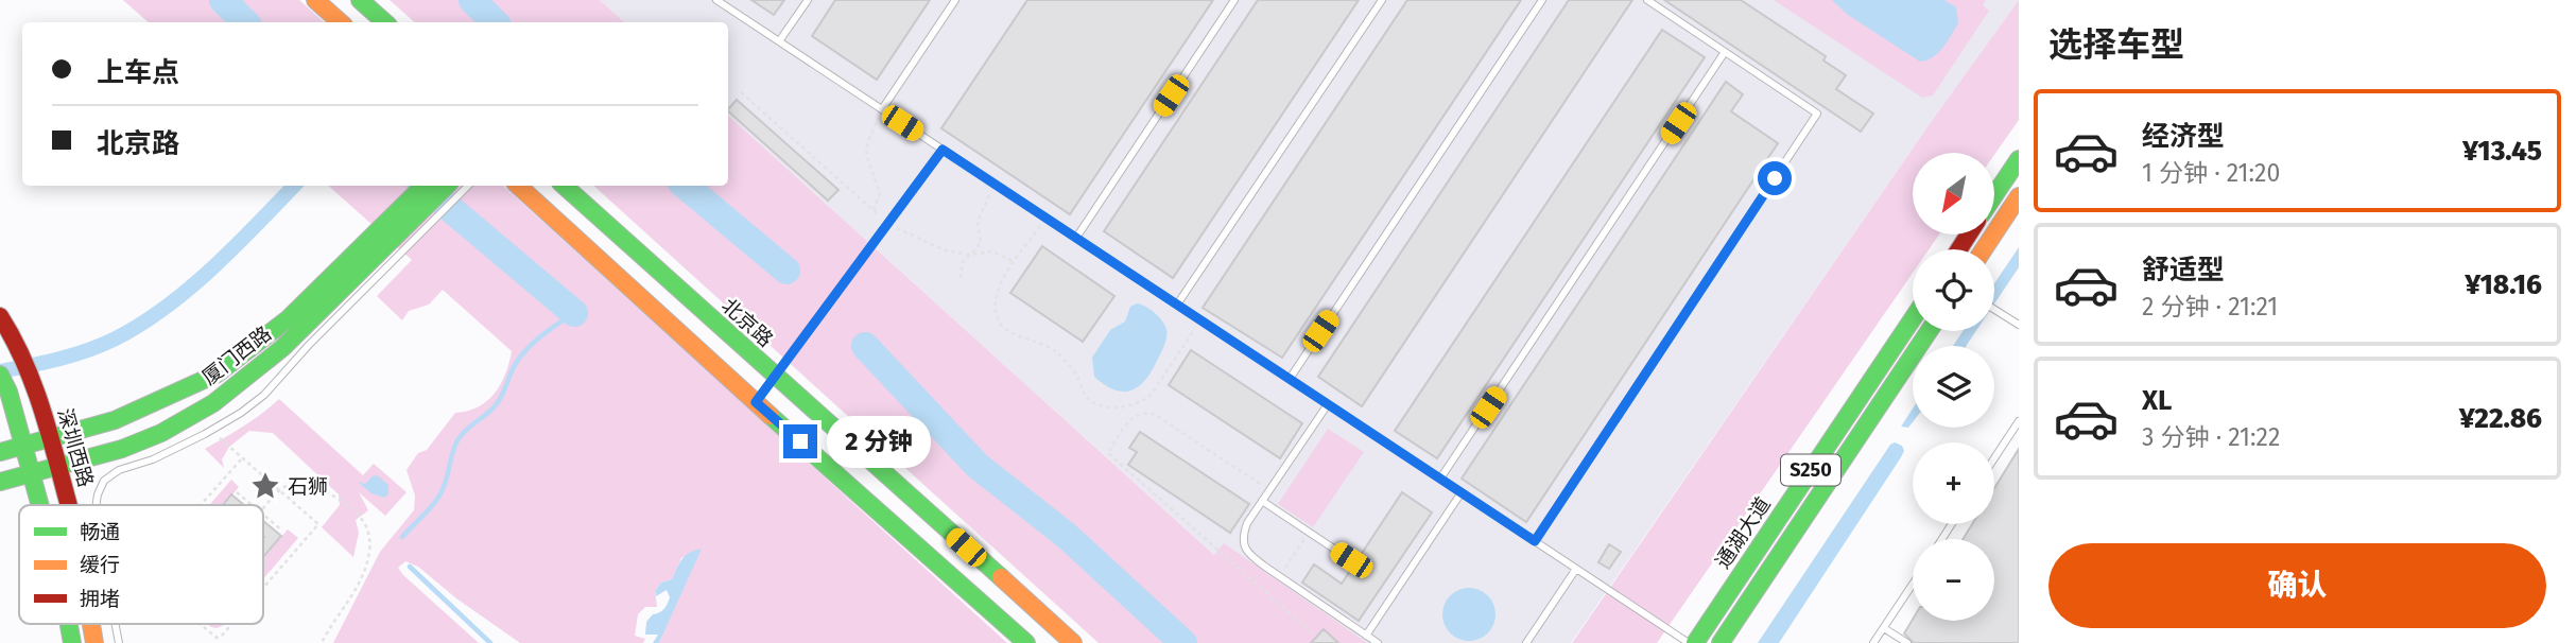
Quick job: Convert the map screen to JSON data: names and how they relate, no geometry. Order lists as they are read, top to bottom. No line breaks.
{"streets":{"main road":["北京路","厦门西路","深圳西路","S250","通湖大道"]},"crossings":[["厦门西路","深圳西路"]],"places":{"place":["石狮"]},"legend":["畅通","缓行","拥堵"],"north":"bottom left","page":{"heading":"选择车型","banner":["上车点","北京路"],"list":[{"name":"经济型","note":"1 分钟 · 21:20","value":"¥13.45"},{"name":"舒适型","note":"2 分钟 · 21:21","value":"¥18.16"},{"name":"XL","note":"3 分钟 · 21:22","value":"¥22.86"}],"map_buttons":["+","−"],"bubble":"2 分钟","buttons":"确认"}}
